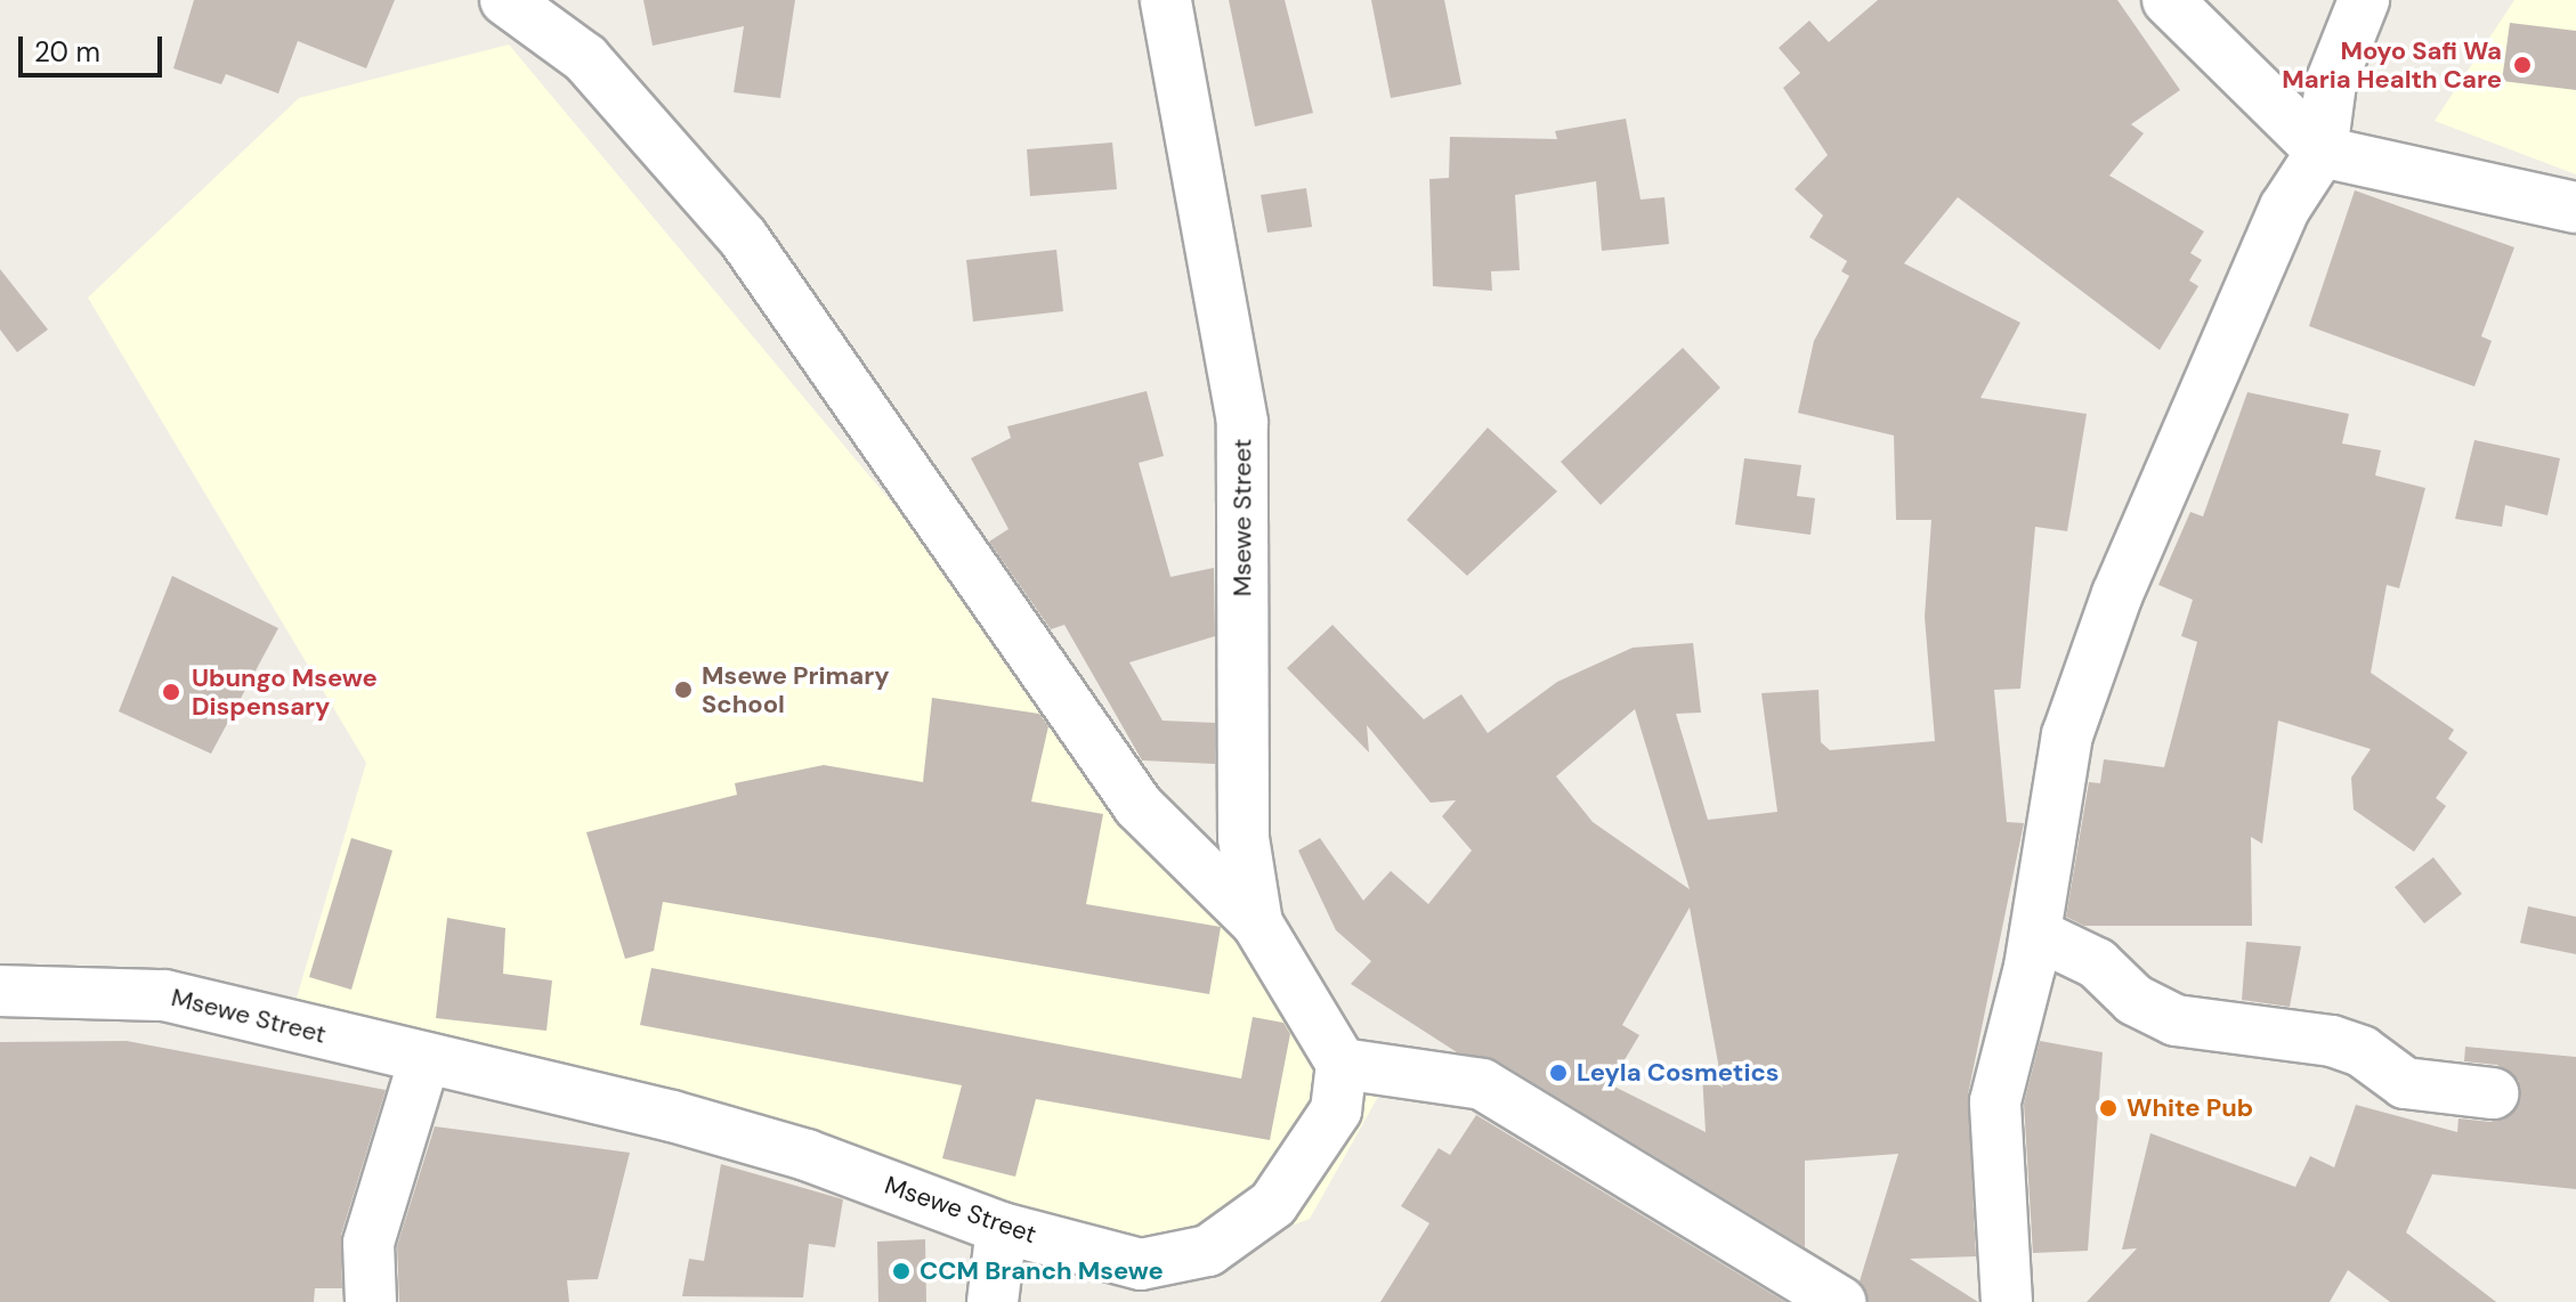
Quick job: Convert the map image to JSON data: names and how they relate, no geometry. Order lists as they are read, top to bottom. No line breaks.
{"streets":{"street":["Msewe Street"]},"places":["Moyo Safi Wa Maria Health Care","Msewe Primary School","Ubungo Msewe Dispensary","Leyla Cosmetics","White Pub","CCM Branch Msewe"],"scale_bar":"20 m"}
